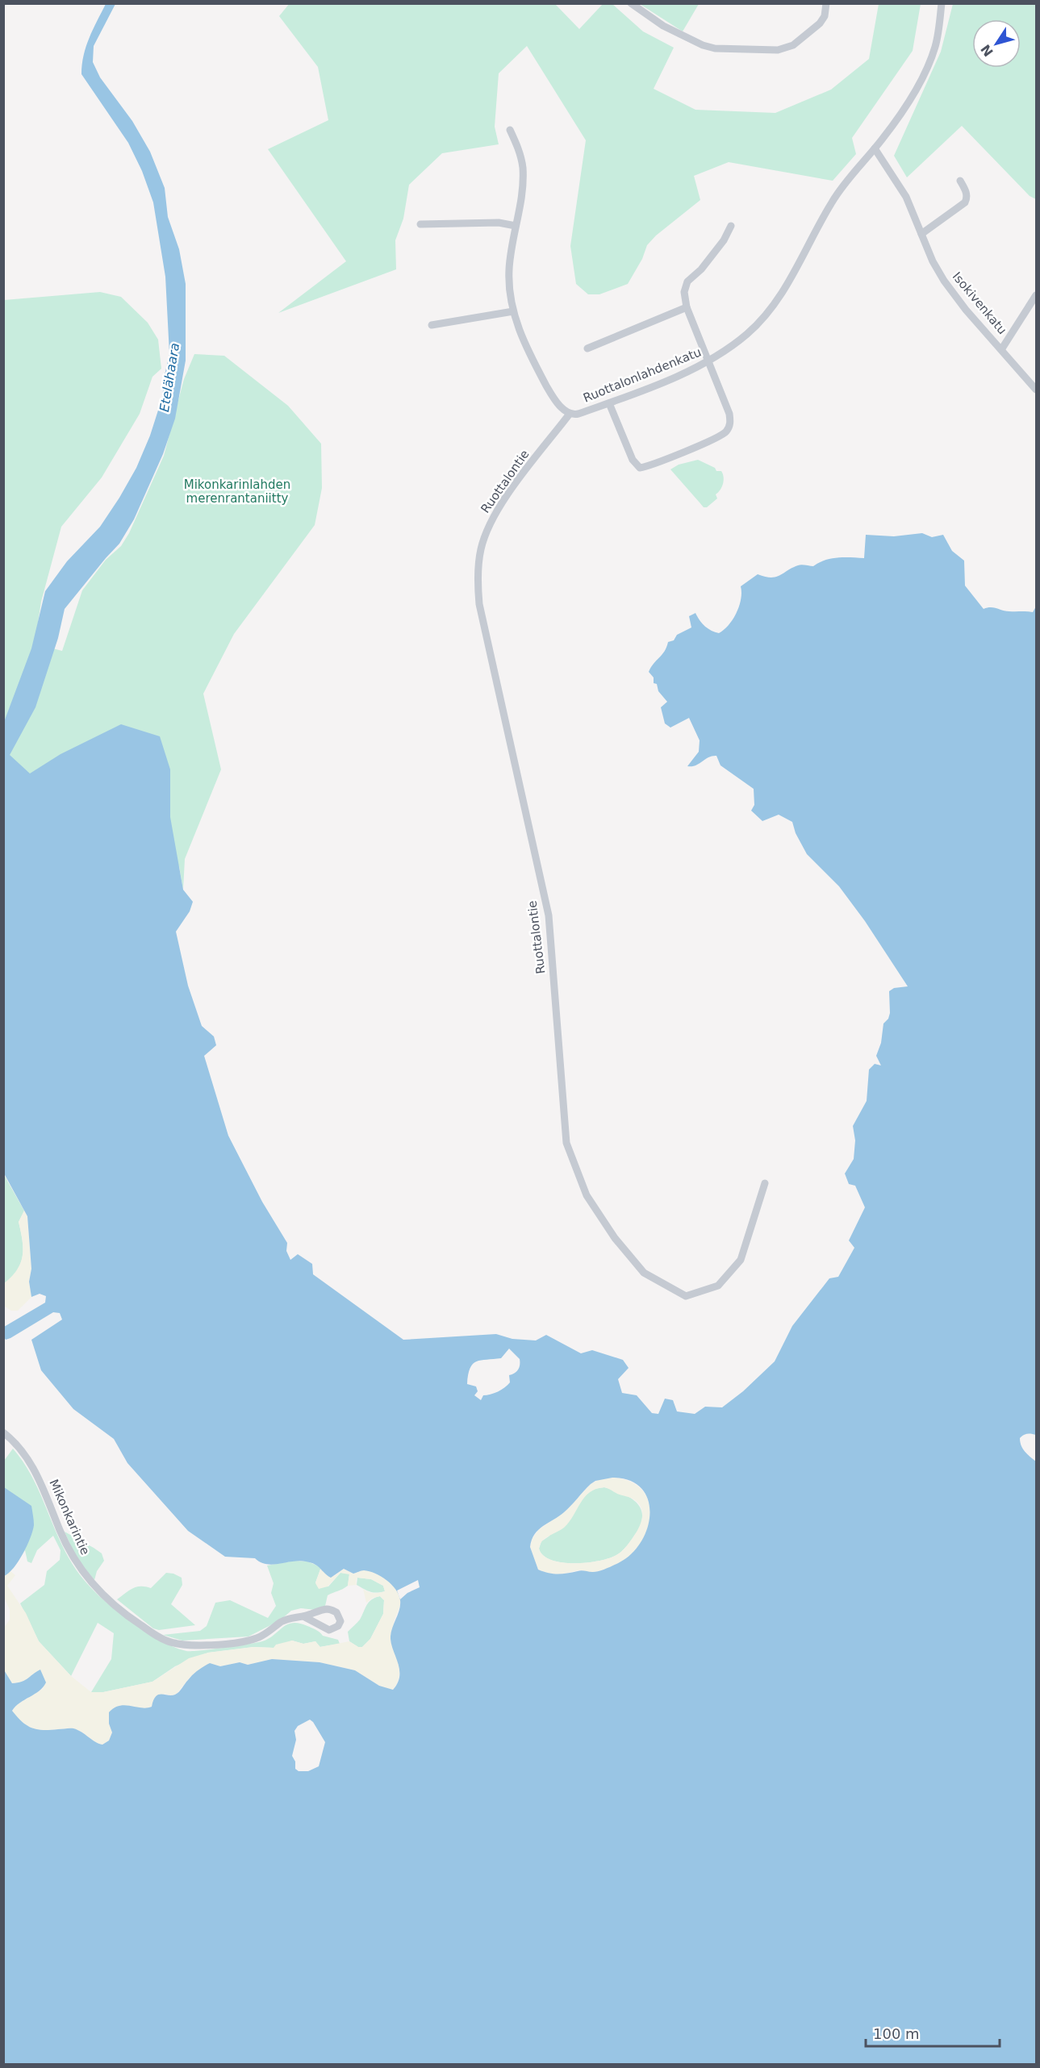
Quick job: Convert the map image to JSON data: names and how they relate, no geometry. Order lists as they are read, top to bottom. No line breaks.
{"streets":{"street":["Isokivenkatu","Ruottalonlahdenkatu","Ruottalontie","Mikonkarintie"]},"crossings":[["Isokivenkatu","Ruottalonlahdenkatu"],["Ruottalonlahdenkatu","Ruottalontie"]],"water":["Etelähaara"],"parks":["Mikonkarinlahden merenrantaniitty"],"scale_bar":"100 m","north":"bottom left"}
